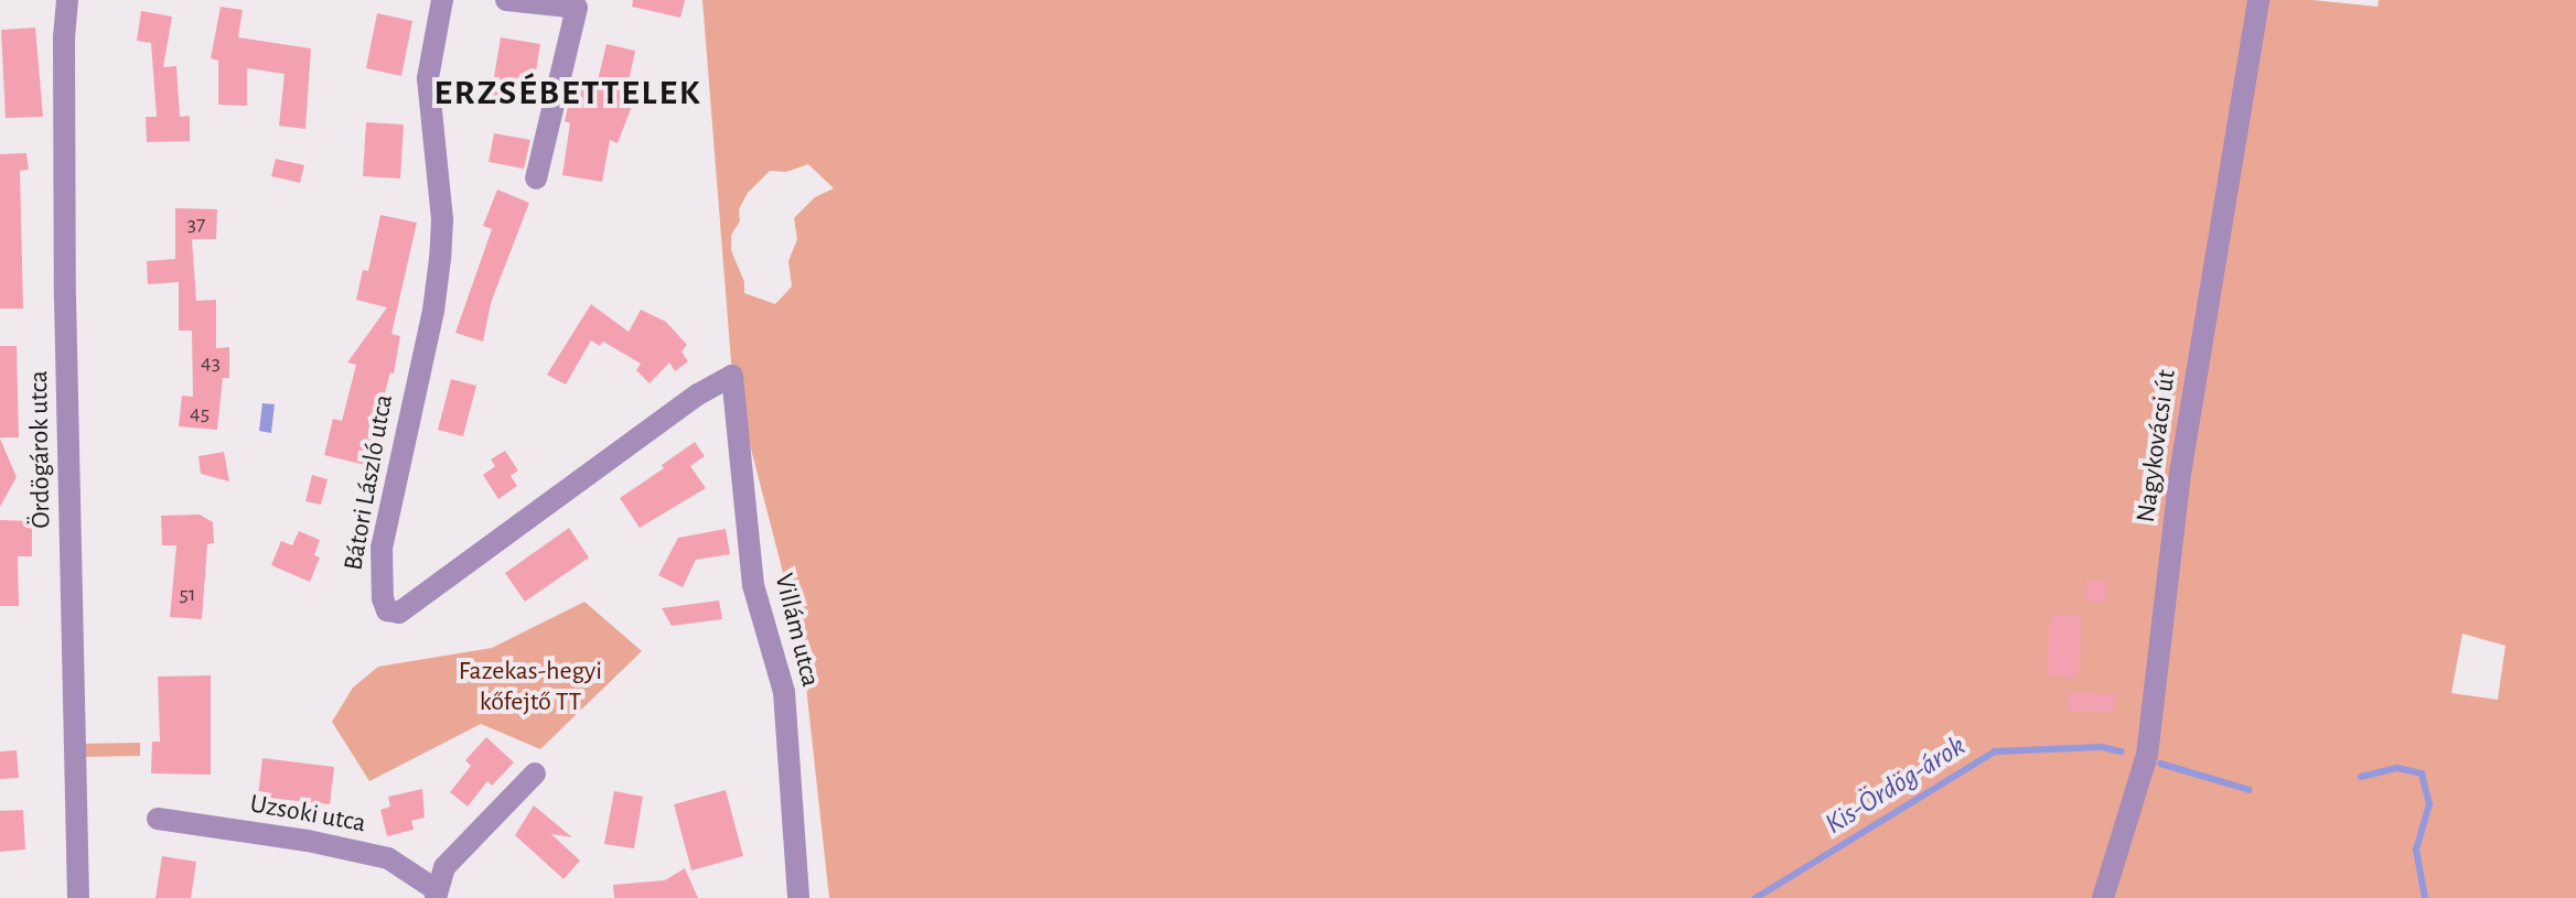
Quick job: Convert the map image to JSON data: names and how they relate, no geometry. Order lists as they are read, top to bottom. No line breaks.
{"streets":{"street":["Nagykovácsi út","Ördögárok utca","Bátori László utca","Villám utca","Uzsoki utca"]},"crossings":[["Bátori László utca","Villám utca"]],"districts":["ERZSÉBETTELEK"],"water":["Kis-Ördög-árok"],"parks":["Fazekas-hegyi kőfejtő TT"],"house_numbers":["37","43","45","51"]}
